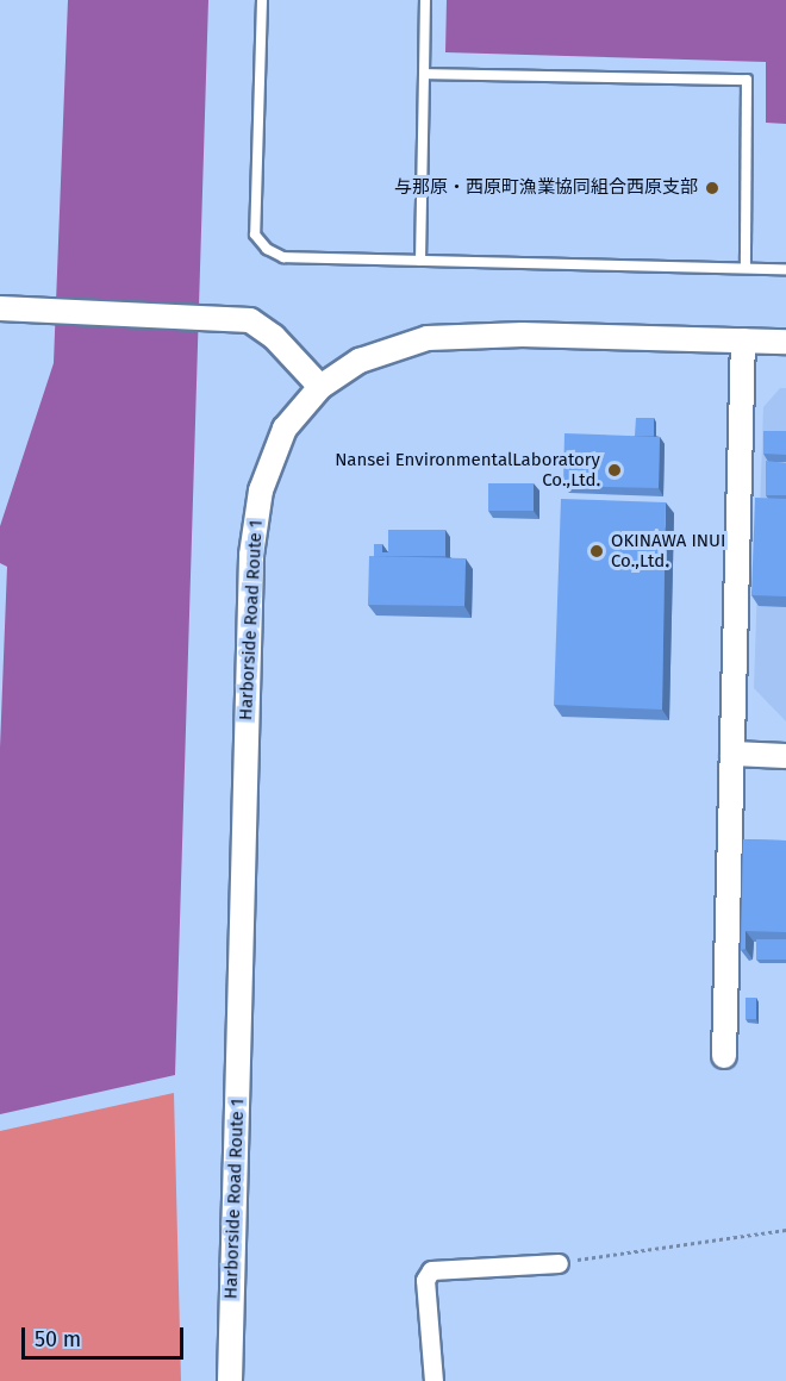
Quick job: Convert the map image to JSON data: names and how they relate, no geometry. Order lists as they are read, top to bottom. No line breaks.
{"streets":{"street":["Harborside Road Route 1"]},"places":["与那原・西原町漁業協同組合西原支部","Nansei EnvironmentalLaboratory Co.,Ltd.","OKINAWA INUI Co.,Ltd."],"scale_bar":"50 m"}
